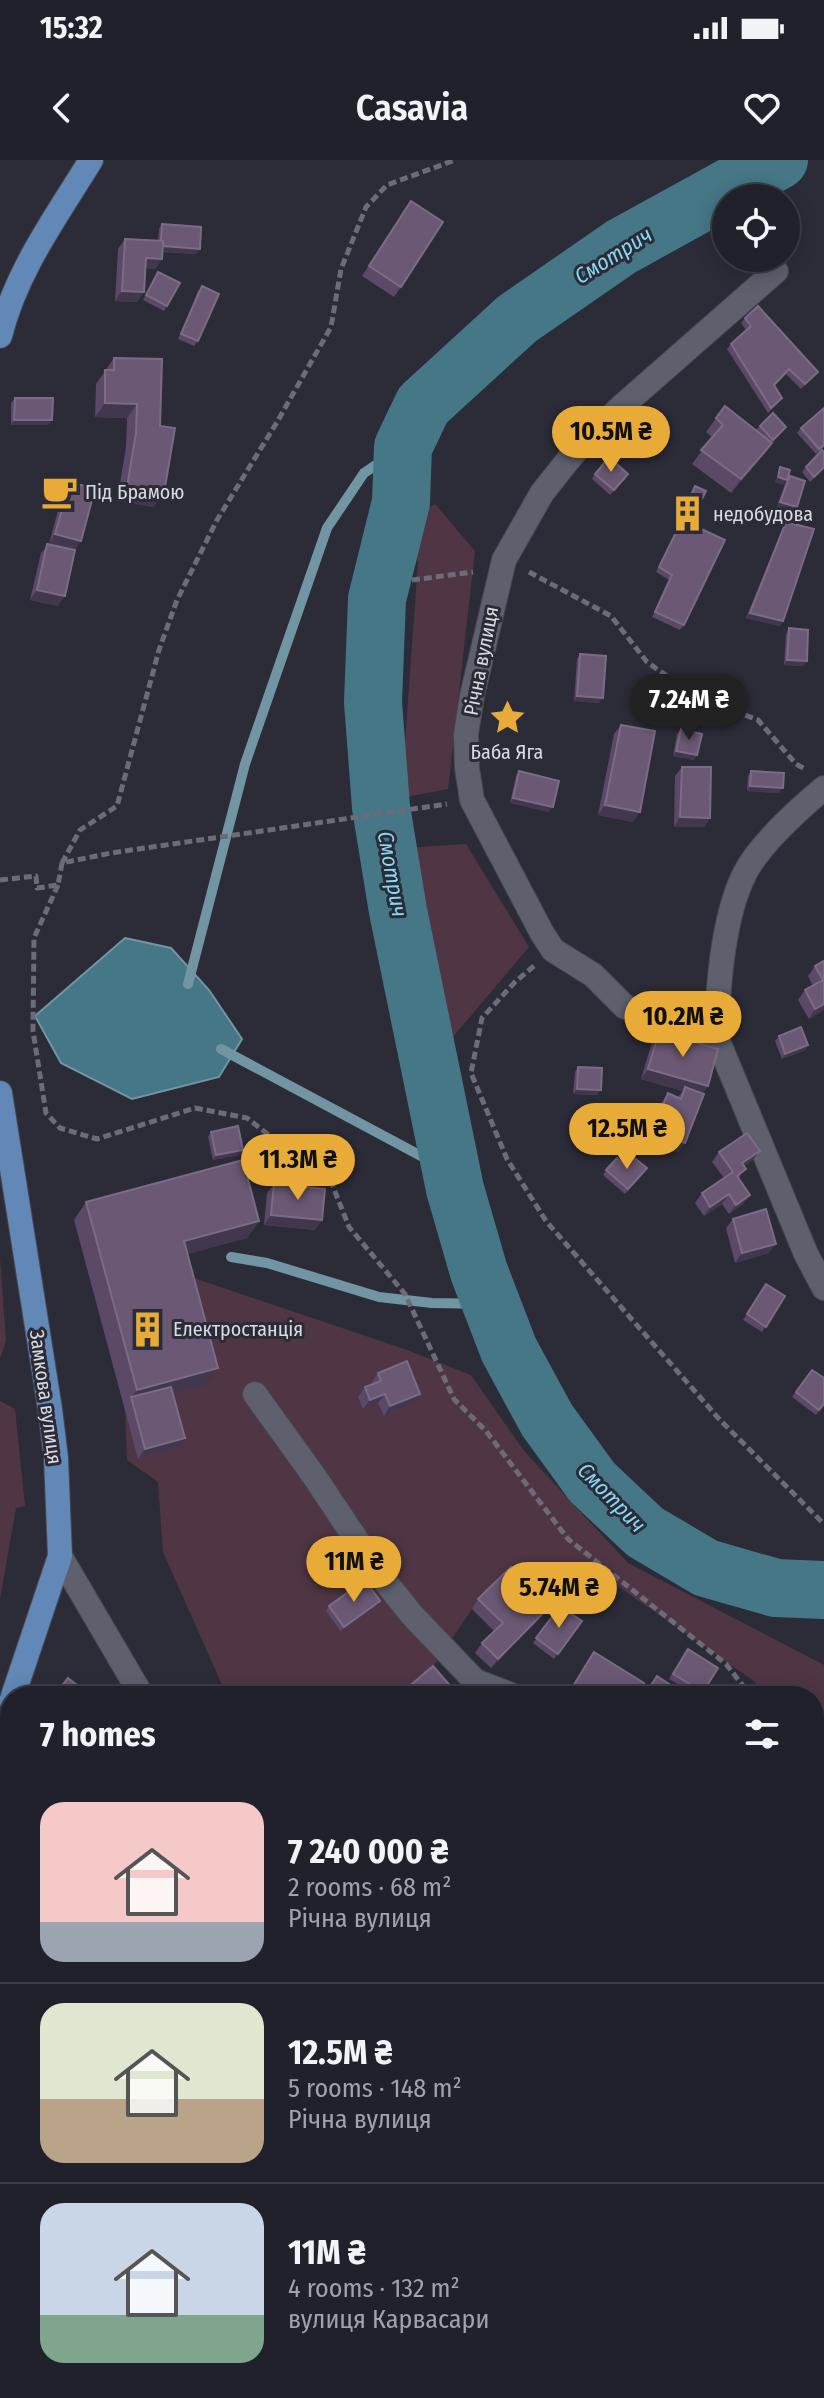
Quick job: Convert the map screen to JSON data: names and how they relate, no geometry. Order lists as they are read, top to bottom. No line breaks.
{"streets":{"main road":["Замкова вулиця"],"street":["Річна вулиця"]},"water":["Смотрич"],"places":{"cafe":["Під Брамою"],"building":["недобудова","Електростанція"],"place":["Баба Яга"]},"page":{"status":"15:32","header":"Casavia","price":["10.5M ₴","7.24M ₴","10.2M ₴","12.5M ₴","11.3M ₴","11M ₴","5.74M ₴"],"heading":"7 homes","list":[{"name":"7 240 000 ₴","note":"2 rooms · 68 m² · Річна вулиця"},{"name":"12.5M ₴","note":"5 rooms · 148 m² · Річна вулиця"},{"name":"11M ₴","note":"4 rooms · 132 m² · вулиця Карвасари"}]}}
